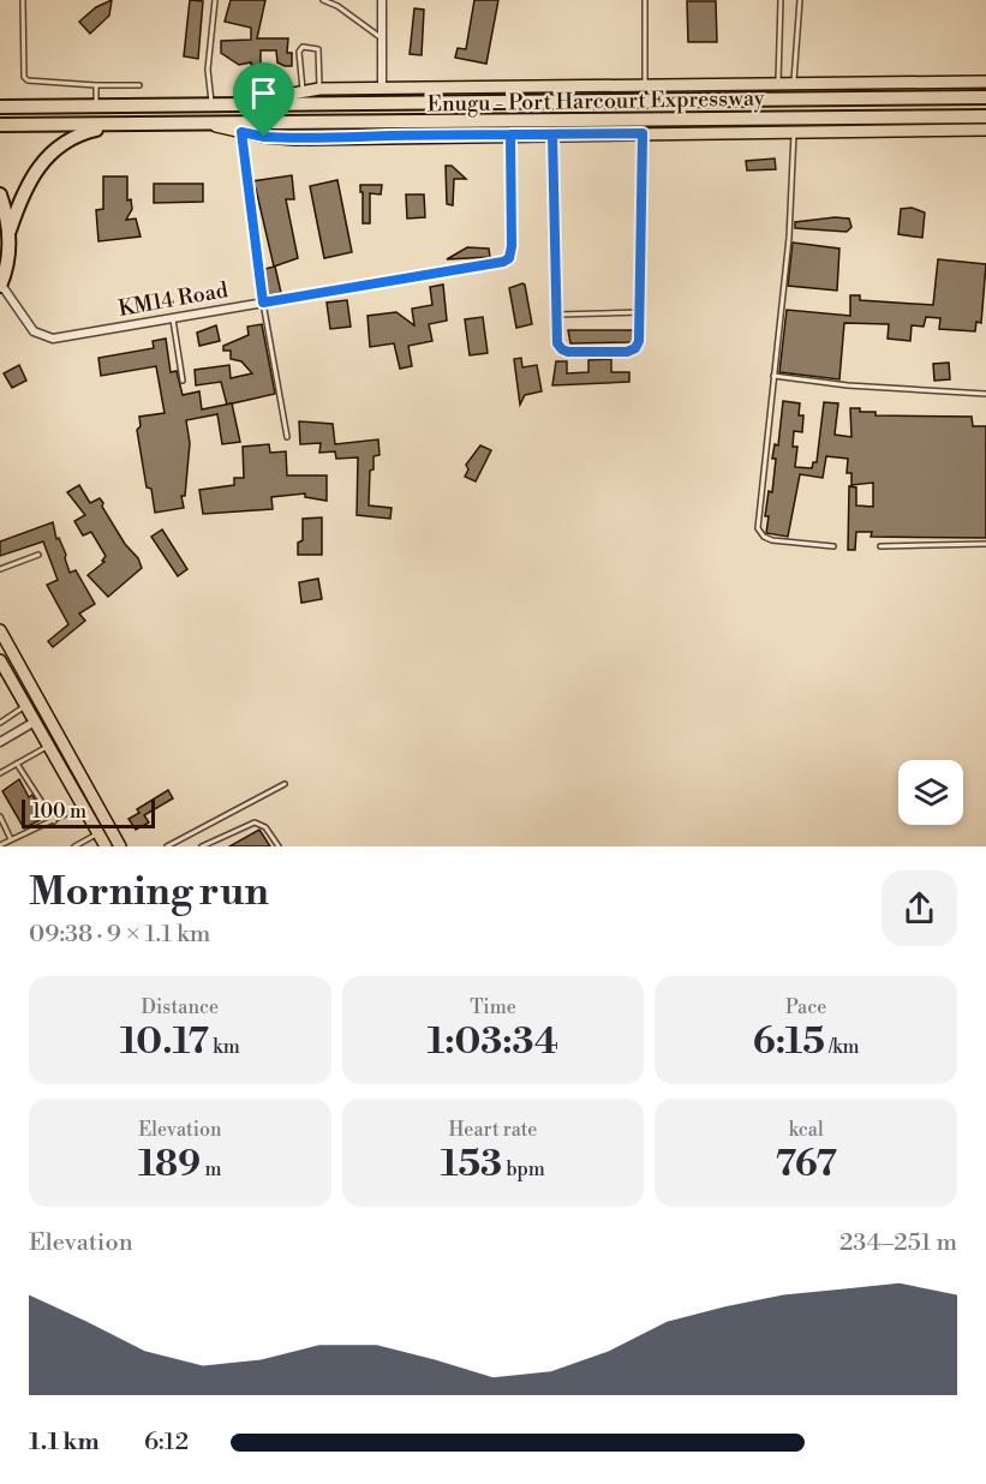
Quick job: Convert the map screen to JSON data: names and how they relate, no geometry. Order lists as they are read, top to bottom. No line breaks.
{"streets":{"highway":["Enugu - Port Harcourt Expressway"],"street":["KM14 Road"]},"crossings":[["Enugu - Port Harcourt Expressway","KM14 Road"]],"scale_bar":"100 m","page":{"scale":"100 m","heading":["Morning run","09:38 · 9 × 1.1 km"],"stats":[["Distance","10.17 km"],["Time","1:03:34"],["Pace","6:15 /km"],["Elevation","189 m"],["Heart rate","153 bpm"],["kcal","767"]],"chart":["Elevation","234–251 m"],"list":[{"name":"1.1 km","note":"6:12"}]}}
